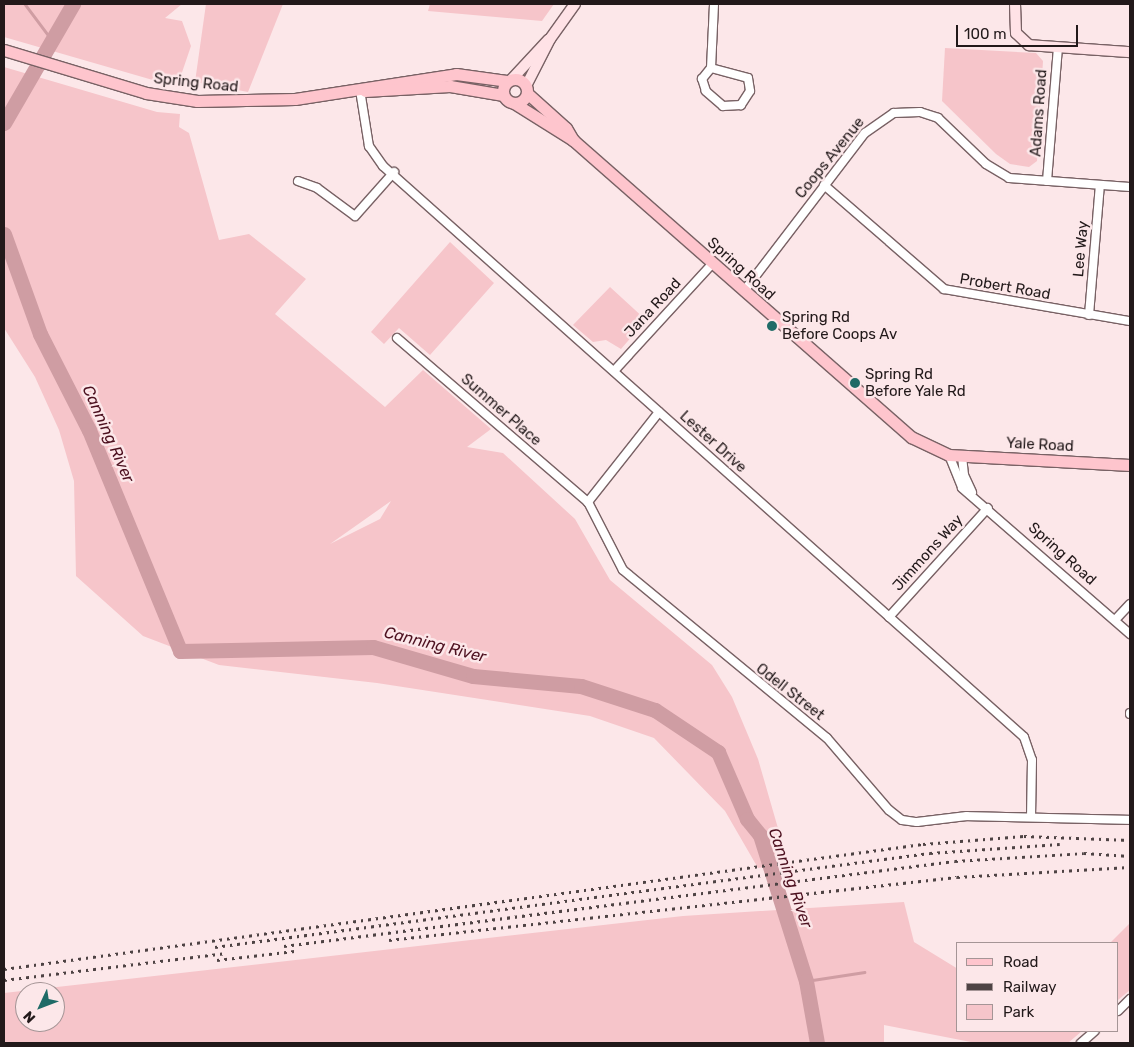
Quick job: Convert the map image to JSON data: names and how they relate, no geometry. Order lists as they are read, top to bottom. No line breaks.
{"streets":{"main road":["Spring Road","Yale Road"],"street":["Adams Road","Coops Avenue","Lee Way","Probert Road","Jana Road","Summer Place","Lester Drive","Jimmons Way","Odell Street"]},"crossings":[["Spring Road","Coops Avenue"],["Spring Road","Jana Road"],["Spring Road","Lester Drive"],["Spring Road","Yale Road"],["Spring Road","Jimmons Way"],["Adams Road","Coops Avenue"],["Coops Avenue","Lee Way"],["Coops Avenue","Probert Road"],["Lee Way","Probert Road"],["Jana Road","Lester Drive"],["Summer Place","Odell Street"],["Lester Drive","Jimmons Way"],["Lester Drive","Odell Street"]],"water":["Canning River"],"places":["Spring Rd Before Coops Av","Spring Rd Before Yale Rd"],"legend":["Road","Railway","Park"],"scale_bar":"100 m","north":"bottom left"}
